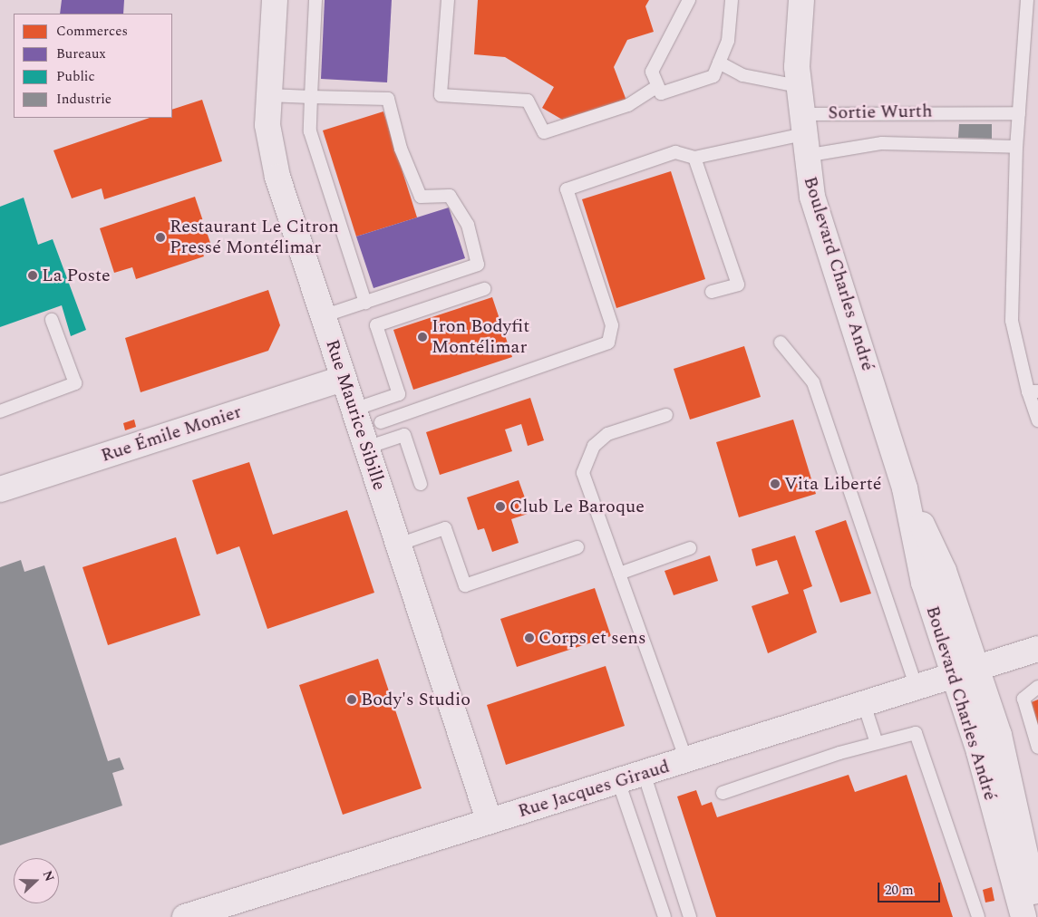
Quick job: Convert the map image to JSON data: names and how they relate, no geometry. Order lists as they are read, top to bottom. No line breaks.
{"streets":{"street":["Boulevard Charles André","Rue Maurice Sibille","Rue Émile Monier","Rue Jacques Giraud"],"lane":["Sortie Wurth"]},"crossings":[["Sortie Wurth","Boulevard Charles André"],["Boulevard Charles André","Rue Jacques Giraud"],["Rue Maurice Sibille","Rue Émile Monier"],["Rue Maurice Sibille","Rue Jacques Giraud"]],"places":["Restaurant Le Citron Pressé Montélimar","La Poste","Iron Bodyfit Montélimar","Vita Liberté","Club Le Baroque","Corps et sens","Body's Studio"],"legend":["Commerces","Bureaux","Public","Industrie"],"scale_bar":"20 m","north":"right"}
